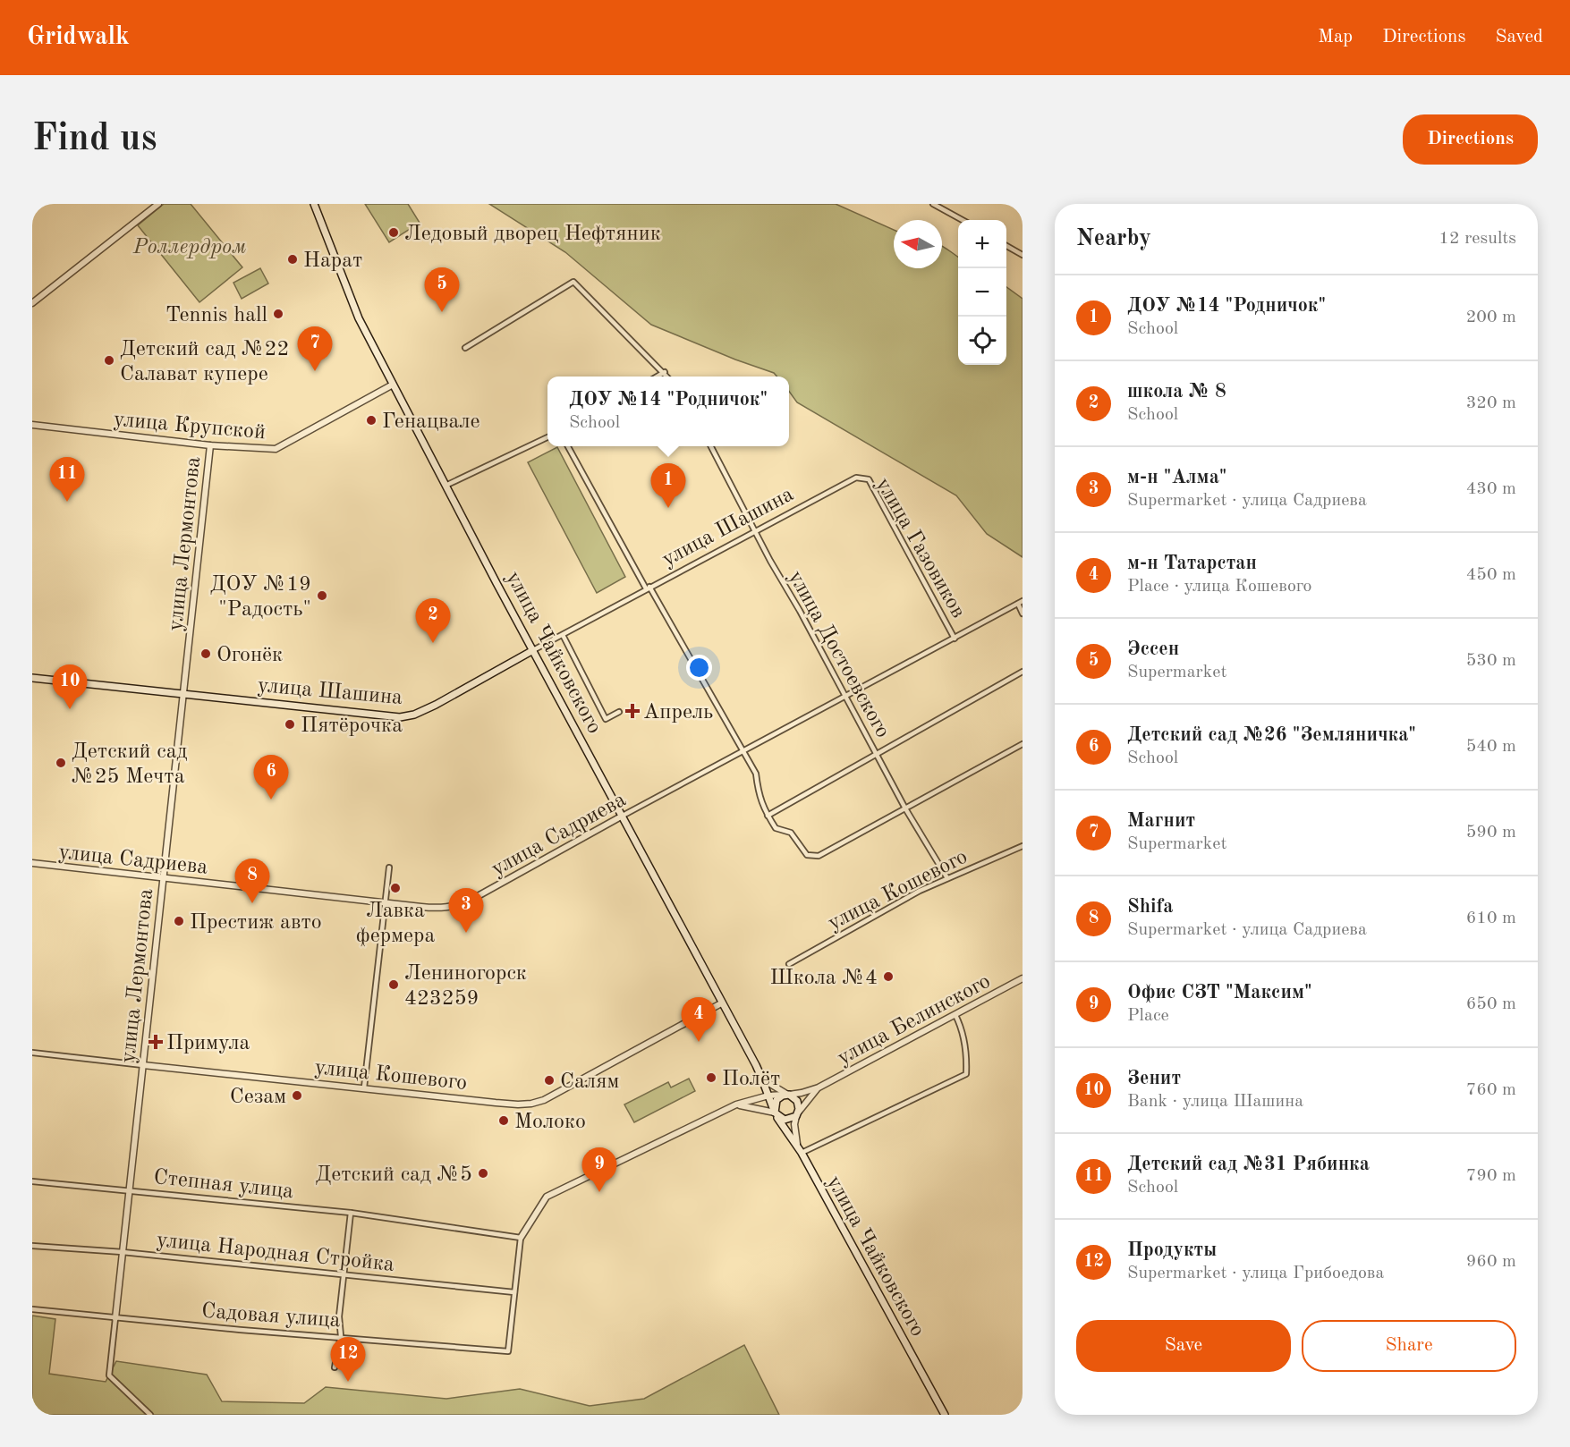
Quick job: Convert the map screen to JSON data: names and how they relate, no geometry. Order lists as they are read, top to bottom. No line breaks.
{"streets":{"main road":["улица Шашина","улица Чайковского"],"street":["улица Крупской","улица Лермонтова","улица Газовиков","улица Достоевского","улица Садриева","улица Кошевого","улица Белинского","Степная улица","улица Народная Стройка","Садовая улица"]},"crossings":[["улица Крупской","улица Лермонтова"],["улица Крупской","улица Чайковского"],["улица Шашина","улица Лермонтова"],["улица Шашина","улица Газовиков"],["улица Шашина","улица Чайковского"],["улица Шашина","улица Достоевского"],["улица Лермонтова","улица Садриева"],["улица Лермонтова","улица Кошевого"],["улица Лермонтова","Степная улица"],["улица Лермонтова","улица Народная Стройка"],["улица Лермонтова","Садовая улица"],["улица Газовиков","улица Садриева"],["улица Чайковского","улица Садриева"],["улица Чайковского","улица Кошевого"],["улица Достоевского","улица Садриева"],["улица Достоевского","улица Кошевого"],["улица Народная Стройка","Садовая улица"]],"parks":["Роллердром"],"places":{"other":["Ледовый дворец Нефтяник","Нарат","Tennis hall","Детский сад №22 Салават купере","Генацвале","ДОУ №19 \"Радость\"","Огонёк","Пятёрочка","Детский сад №25 Мечта","Лавка фермера","Престиж авто","Школа №4","Лениногорск 423259","Полёт","Салям","Сезам","Молоко","Детский сад №5"],"health":["Апрель","Примула"]},"north":"left","page":{"header":"Gridwalk","nav":["Map","Directions","Saved"],"buttons":["Directions",["Save","Share"]],"title":"Find us","heading":["Nearby","12 results"],"map_buttons":["+","−"],"pins":["5","7","11","1","2","10","6","8","3","4","9","12"],"list":[{"mark":"1","name":"ДОУ №14 \"Родничок\"","note":"School","value":"200 m"},{"mark":"2","name":"школа № 8","note":"School","value":"320 m"},{"mark":"3","name":"м-н \"Алма\"","note":"Supermarket · улица Садриева","value":"430 m"},{"mark":"4","name":"м-н Татарстан","note":"Place · улица Кошевого","value":"450 m"},{"mark":"5","name":"Эссен","note":"Supermarket","value":"530 m"},{"mark":"6","name":"Детский сад №26 \"Земляничка\"","note":"School","value":"540 m"},{"mark":"7","name":"Магнит","note":"Supermarket","value":"590 m"},{"mark":"8","name":"Shifa","note":"Supermarket · улица Садриева","value":"610 m"},{"mark":"9","name":"Офис СЗТ \"Максим\"","note":"Place","value":"650 m"},{"mark":"10","name":"Зенит","note":"Bank · улица Шашина","value":"760 m"},{"mark":"11","name":"Детский сад №31 Рябинка","note":"School","value":"790 m"},{"mark":"12","name":"Продукты","note":"Supermarket · улица Грибоедова","value":"960 m"}],"popup":["ДОУ №14 \"Родничок\"","School"]}}
